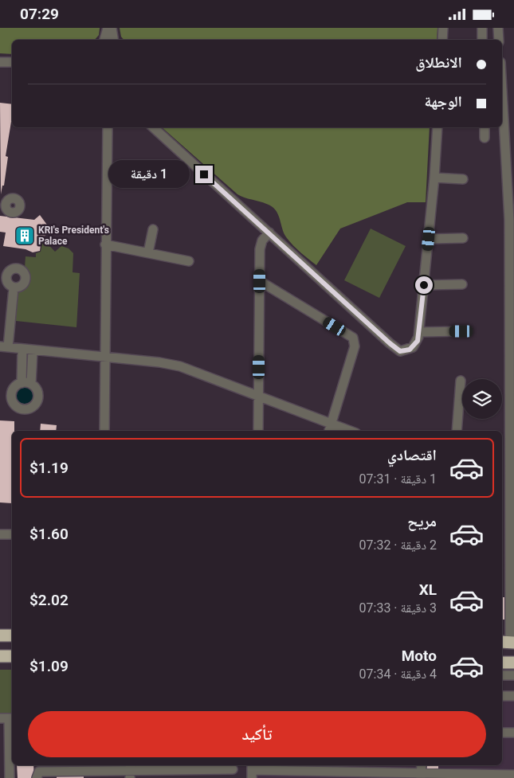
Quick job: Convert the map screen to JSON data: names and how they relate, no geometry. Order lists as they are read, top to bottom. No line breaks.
{"places":{"building":["KRI's President's Palace"]},"page":{"status":"07:29","banner":["الانطلاق","الوجهة"],"bubble":"1 دقيقة","list":[{"name":"اقتصادي","note":"1 دقيقة · 07:31","value":"$1.19"},{"name":"مريح","note":"2 دقيقة · 07:32","value":"$1.60"},{"name":"XL","note":"3 دقيقة · 07:33","value":"$2.02"},{"name":"Moto","note":"4 دقيقة · 07:34","value":"$1.09"}],"buttons":"تأكيد"}}
